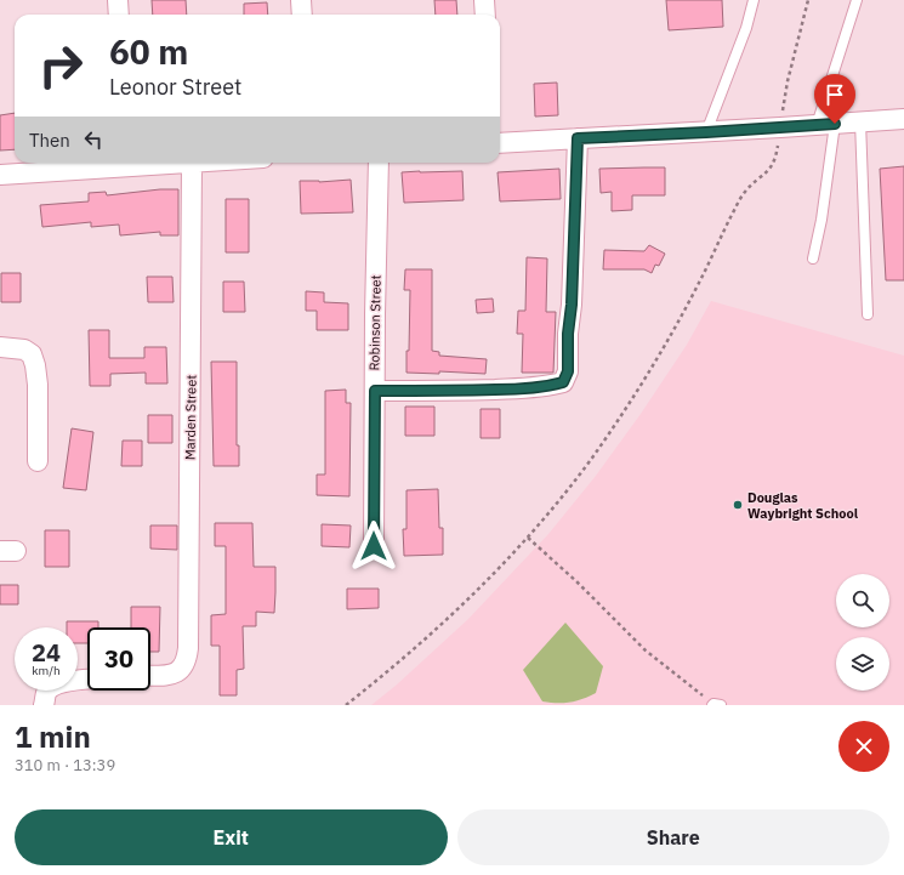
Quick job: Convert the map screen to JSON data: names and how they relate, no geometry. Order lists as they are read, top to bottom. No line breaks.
{"streets":{"street":["Robinson Street","Marden Street"]},"places":["Douglas Waybright School"],"page":{"turn":["60 m","Leonor Street"],"then":"Then","speed":"24 km/h","limit":"30","heading":["1 min","310 m · 13:39"],"buttons":["Exit","Share"]}}
